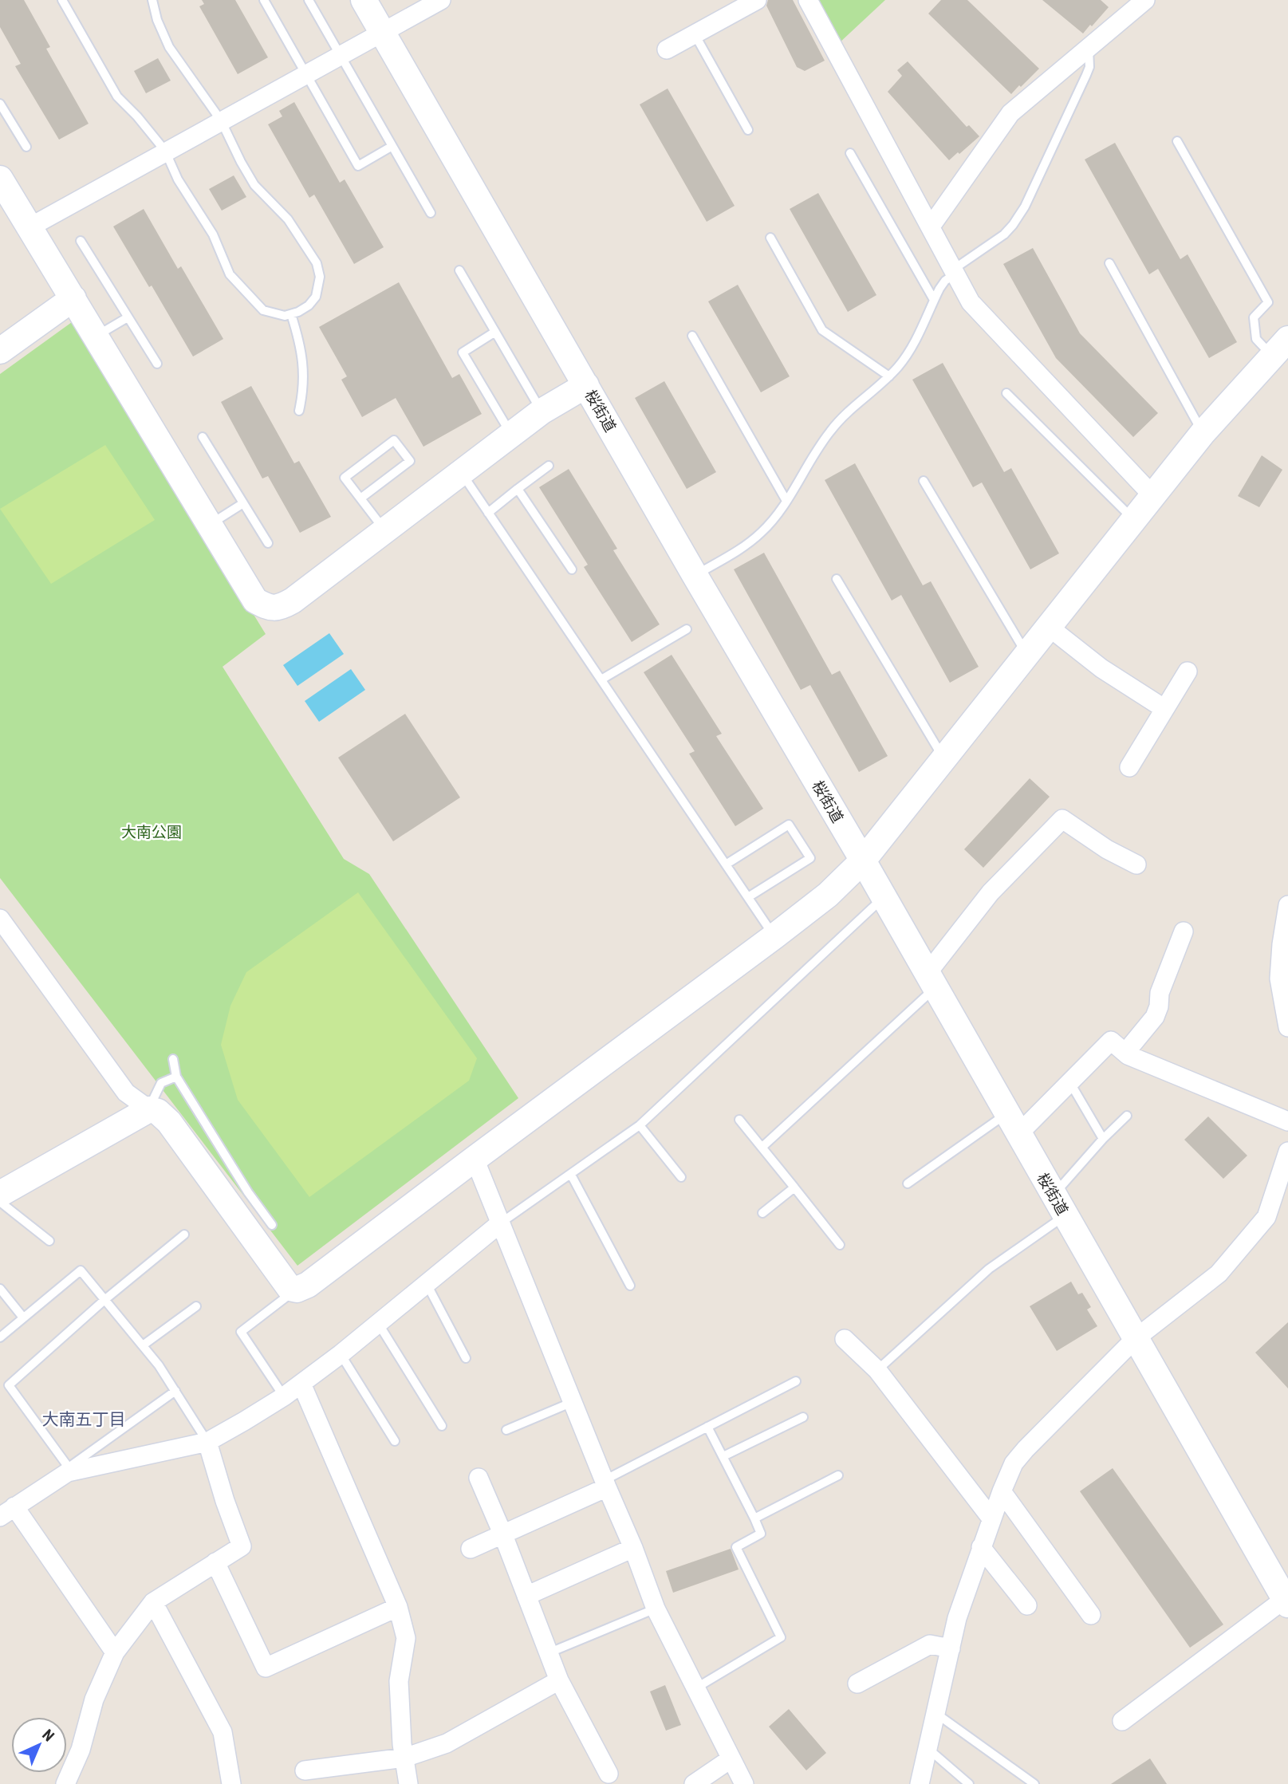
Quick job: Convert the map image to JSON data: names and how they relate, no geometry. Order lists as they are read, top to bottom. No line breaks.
{"streets":{"street":["桜街道"]},"districts":["大南五丁目"],"parks":["大南公園"],"north":"top right"}
